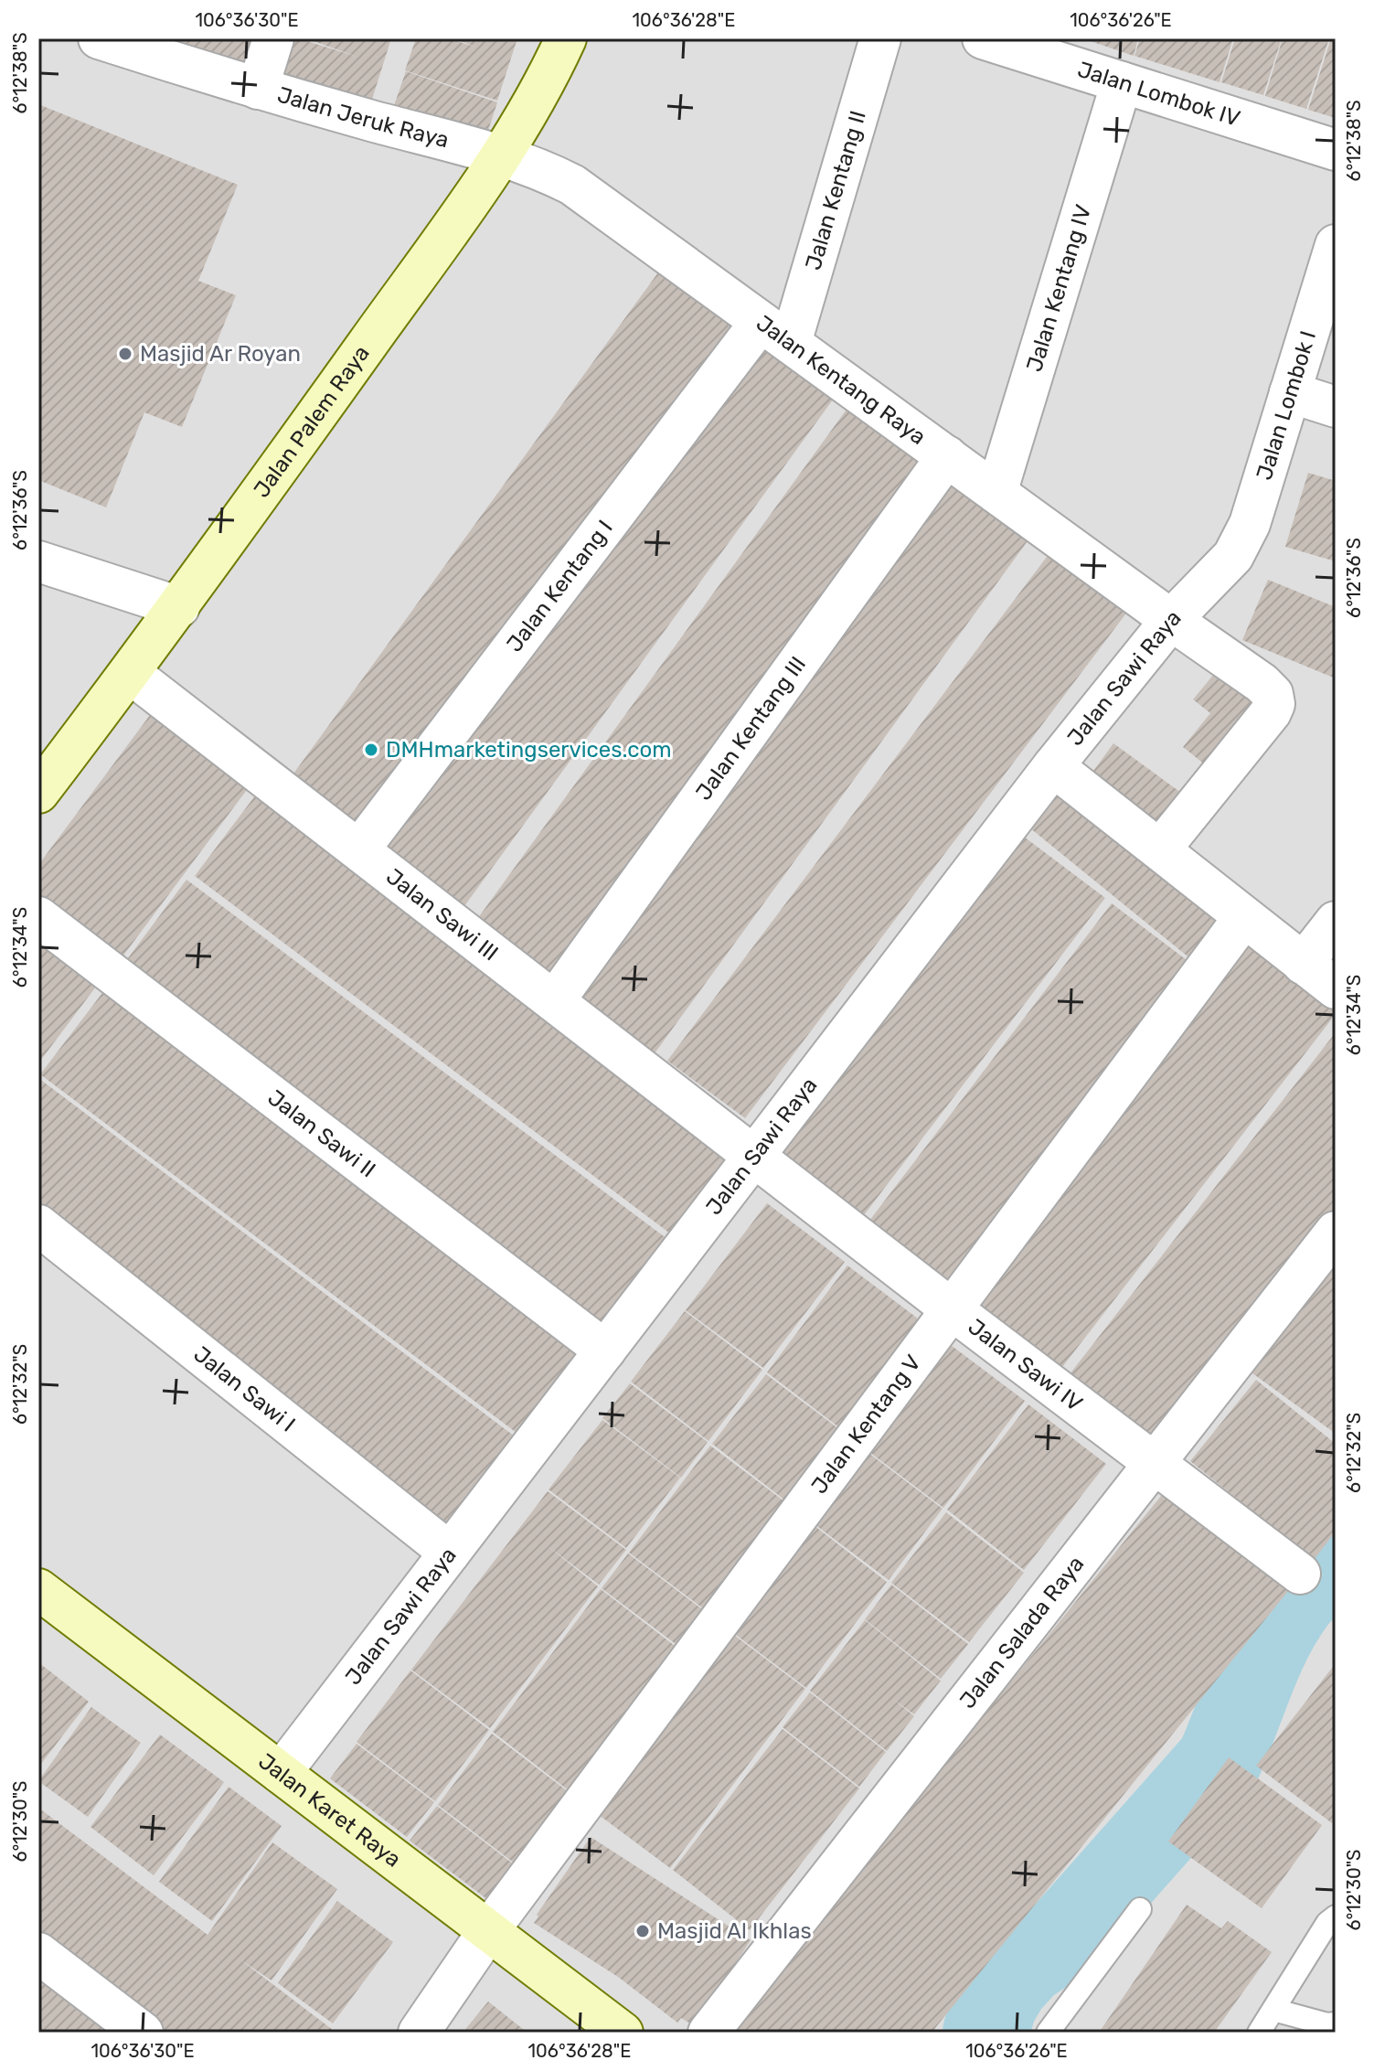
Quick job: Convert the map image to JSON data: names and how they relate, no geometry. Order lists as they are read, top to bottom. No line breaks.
{"streets":{"street":["Jalan Lombok IV","Jalan Jeruk Raya","Jalan Kentang II","Jalan Kentang IV","Jalan Kentang Raya","Jalan Lombok I","Jalan Palem Raya","Jalan Kentang I","Jalan Sawi Raya","Jalan Kentang III","Jalan Sawi III","Jalan Sawi II","Jalan Sawi IV","Jalan Sawi I","Jalan Kentang V","Jalan Salada Raya","Jalan Karet Raya"]},"crossings":[["Jalan Lombok IV","Jalan Kentang IV"],["Jalan Jeruk Raya","Jalan Kentang Raya"],["Jalan Jeruk Raya","Jalan Palem Raya"],["Jalan Kentang II","Jalan Kentang Raya"],["Jalan Kentang II","Jalan Kentang I"],["Jalan Kentang IV","Jalan Kentang Raya"],["Jalan Kentang Raya","Jalan Palem Raya"],["Jalan Kentang Raya","Jalan Kentang I"],["Jalan Kentang Raya","Jalan Sawi Raya"],["Jalan Kentang Raya","Jalan Kentang III"],["Jalan Lombok I","Jalan Sawi Raya"],["Jalan Palem Raya","Jalan Sawi III"],["Jalan Kentang I","Jalan Sawi III"],["Jalan Sawi Raya","Jalan Sawi III"],["Jalan Sawi Raya","Jalan Sawi II"],["Jalan Sawi Raya","Jalan Sawi IV"],["Jalan Sawi Raya","Jalan Sawi I"],["Jalan Sawi Raya","Jalan Karet Raya"],["Jalan Kentang III","Jalan Sawi III"],["Jalan Sawi III","Jalan Sawi IV"],["Jalan Sawi IV","Jalan Kentang V"],["Jalan Sawi IV","Jalan Salada Raya"],["Jalan Kentang V","Jalan Karet Raya"]],"places":["Masjid Ar Royan","DMHmarketingservices.com","Masjid Al Ikhlas"],"coordinates":["106°36'30\"E","106°36'28\"E","106°36'26\"E","6°12'38\"S","6°12'36\"S","6°12'34\"S","6°12'32\"S","6°12'30\"S"]}
